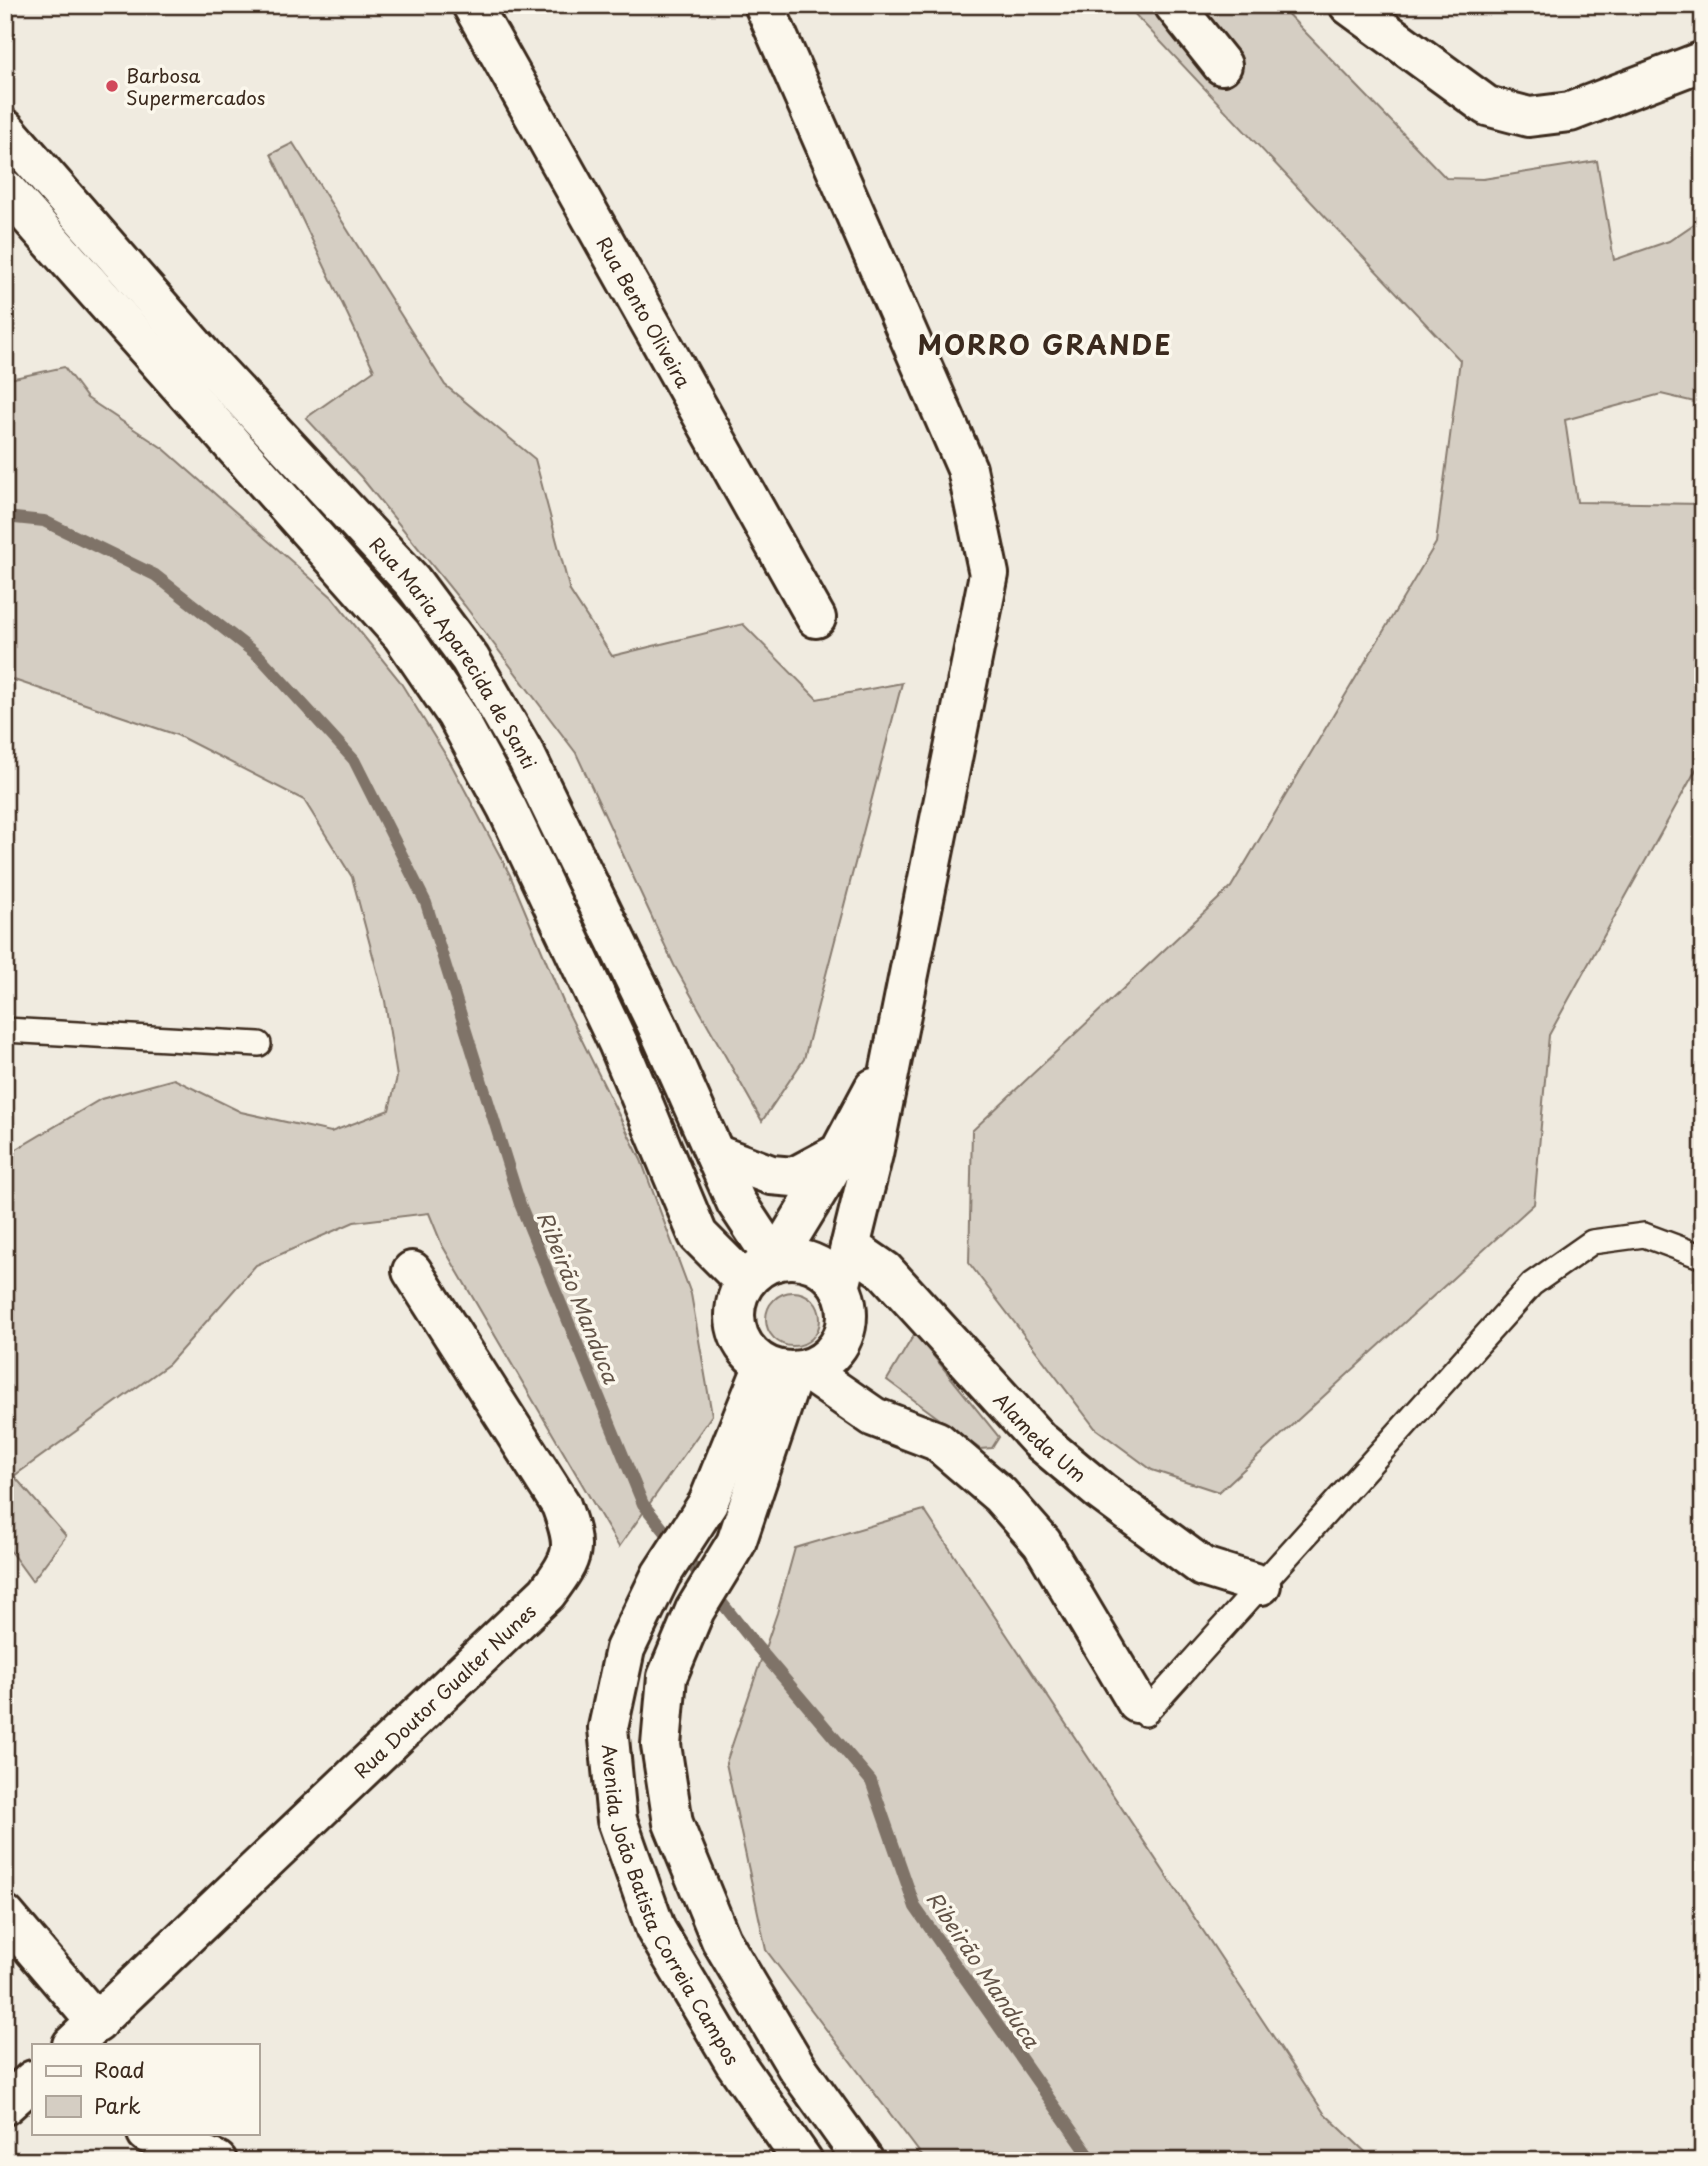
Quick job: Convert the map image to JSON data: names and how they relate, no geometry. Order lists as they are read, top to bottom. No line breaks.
{"streets":{"main road":["Rua Bento Oliveira","Rua Maria Aparecida de Santi","Alameda Um","Rua Doutor Gualter Nunes","Avenida João Batista Correia Campos"]},"crossings":[["Rua Maria Aparecida de Santi","Avenida João Batista Correia Campos"]],"districts":["MORRO GRANDE"],"water":["Ribeirão Manduca"],"places":["Barbosa Supermercados"],"legend":["Road","Park"]}
